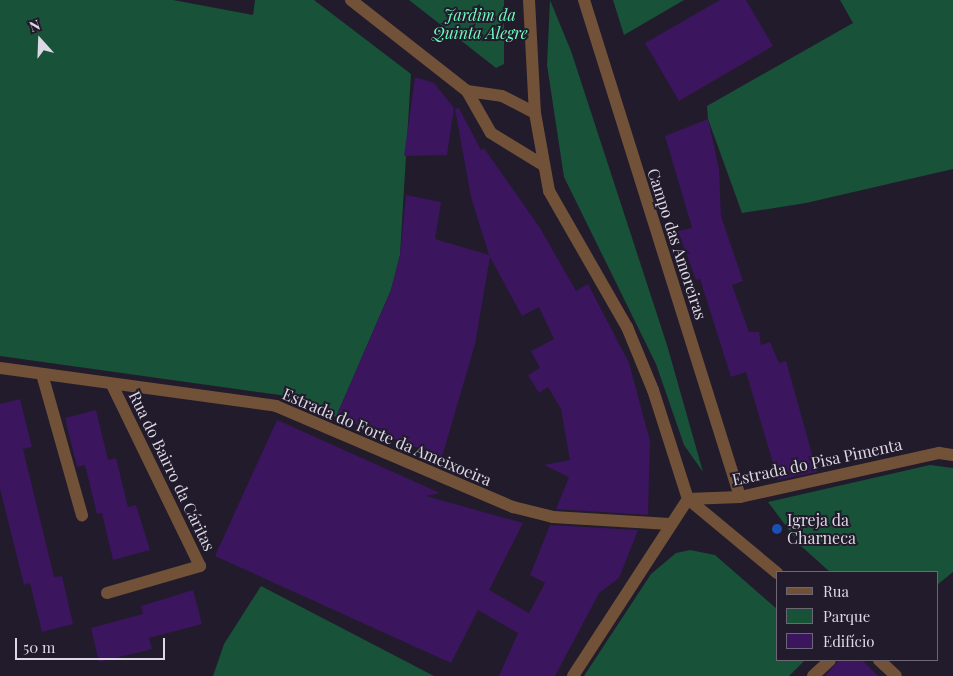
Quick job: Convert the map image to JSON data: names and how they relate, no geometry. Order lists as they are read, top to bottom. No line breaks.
{"streets":{"street":["Campo das Amoreiras","Estrada do Forte da Ameixoeira","Estrada do Pisa Pimenta","Rua do Bairro da Cáritas"]},"crossings":[["Campo das Amoreiras","Estrada do Pisa Pimenta"],["Estrada do Forte da Ameixoeira","Rua do Bairro da Cáritas"]],"parks":["Jardim da Quinta Alegre"],"places":["Igreja da Charneca"],"legend":["Rua","Parque","Edifício"],"scale_bar":"50 m","north":"top"}
